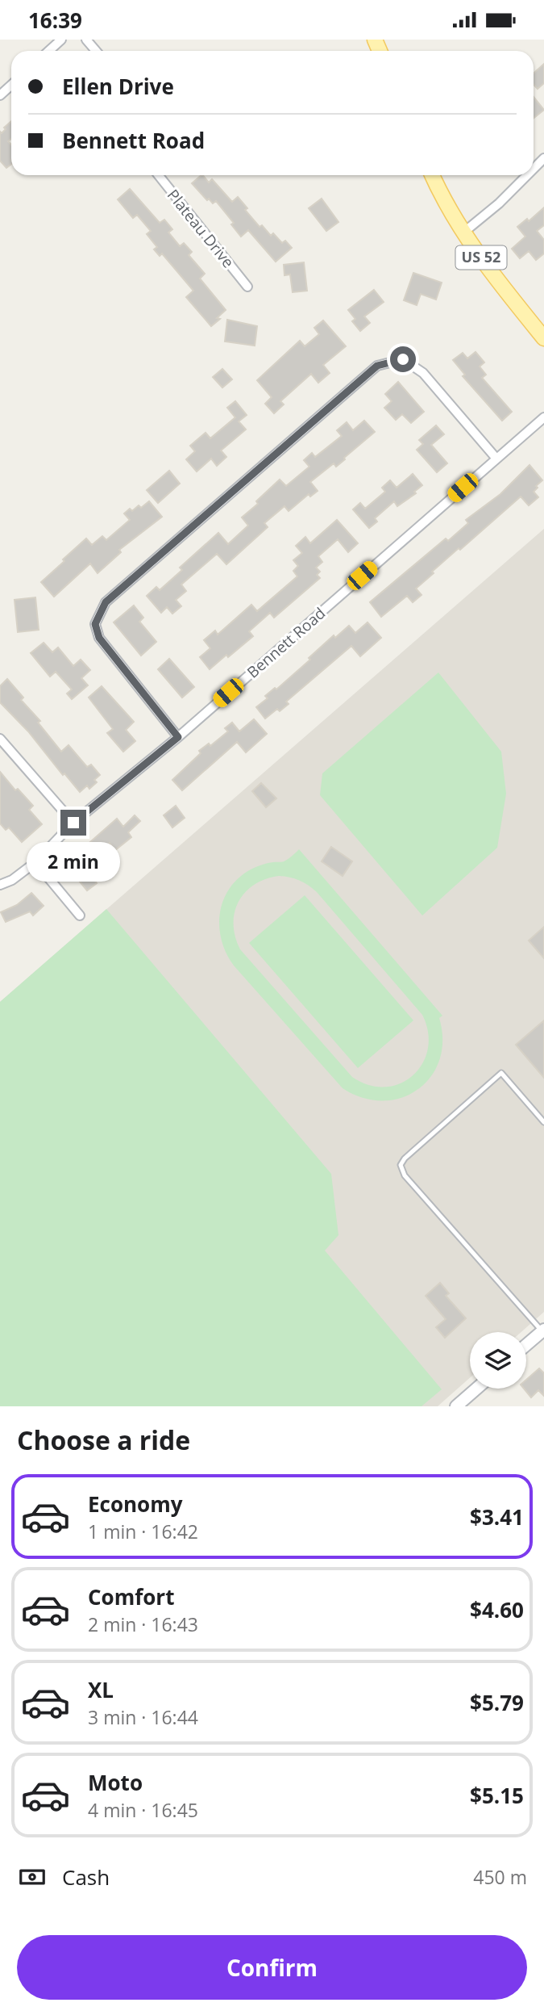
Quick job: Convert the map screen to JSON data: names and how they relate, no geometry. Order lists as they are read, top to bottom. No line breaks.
{"streets":{"main road":["US 52"],"street":["Plateau Drive","Bennett Road"]},"page":{"status":"16:39","banner":["Ellen Drive","Bennett Road"],"bubble":"2 min","heading":"Choose a ride","list":[{"name":"Economy","note":"1 min · 16:42","value":"$3.41"},{"name":"Comfort","note":"2 min · 16:43","value":"$4.60"},{"name":"XL","note":"3 min · 16:44","value":"$5.79"},{"name":"Moto","note":"4 min · 16:45","value":"$5.15"}],"pay":["Cash","450 m"],"buttons":"Confirm"}}
